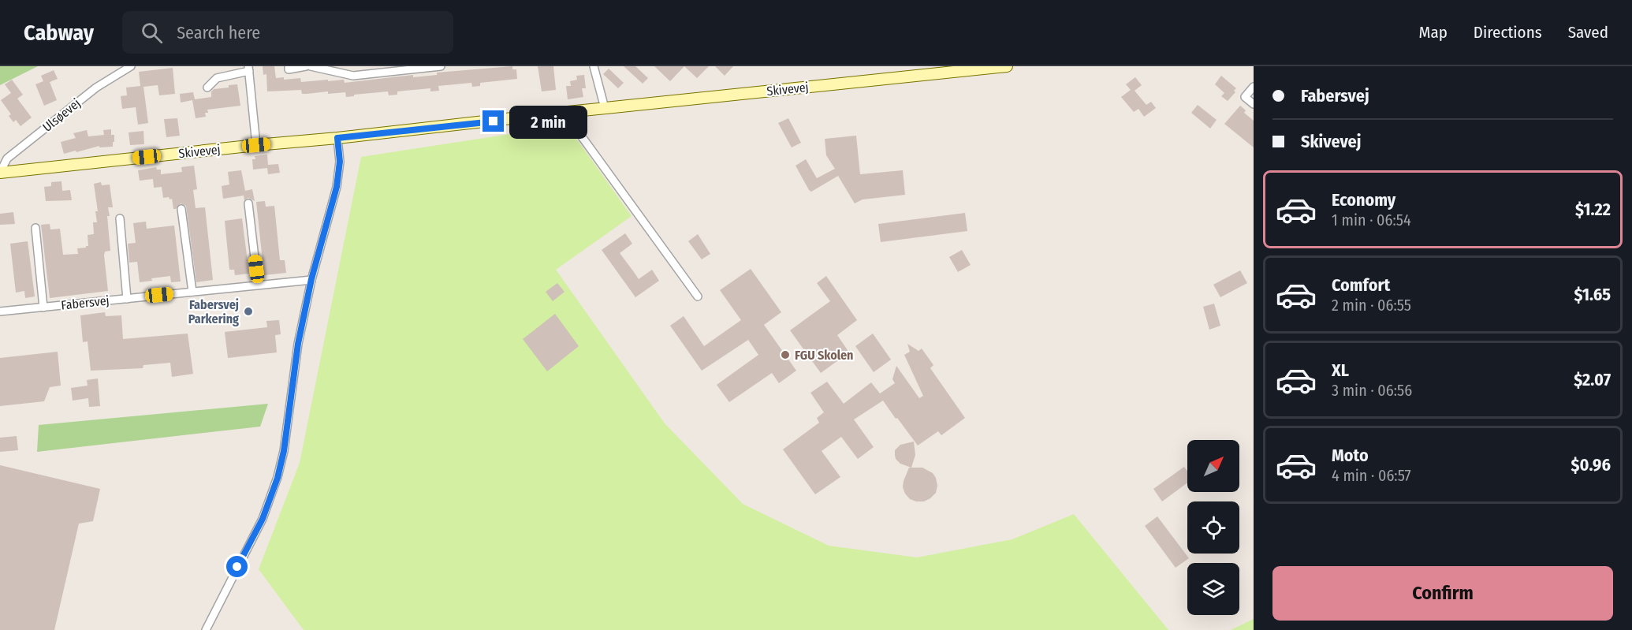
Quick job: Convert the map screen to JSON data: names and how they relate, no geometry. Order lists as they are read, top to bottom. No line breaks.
{"streets":{"street":["Skivevej","Ulsøevej","Fabersvej"]},"crossings":[["Skivevej","Ulsøevej"]],"places":["Fabersvej Parkering","FGU Skolen"],"north":"top right","page":{"header":"Cabway","search":"Search here","nav":["Map","Directions","Saved"],"banner":["Fabersvej","Skivevej"],"bubble":"2 min","list":[{"name":"Economy","note":"1 min · 06:54","value":"$1.22"},{"name":"Comfort","note":"2 min · 06:55","value":"$1.65"},{"name":"XL","note":"3 min · 06:56","value":"$2.07"},{"name":"Moto","note":"4 min · 06:57","value":"$0.96"}],"buttons":"Confirm"}}
